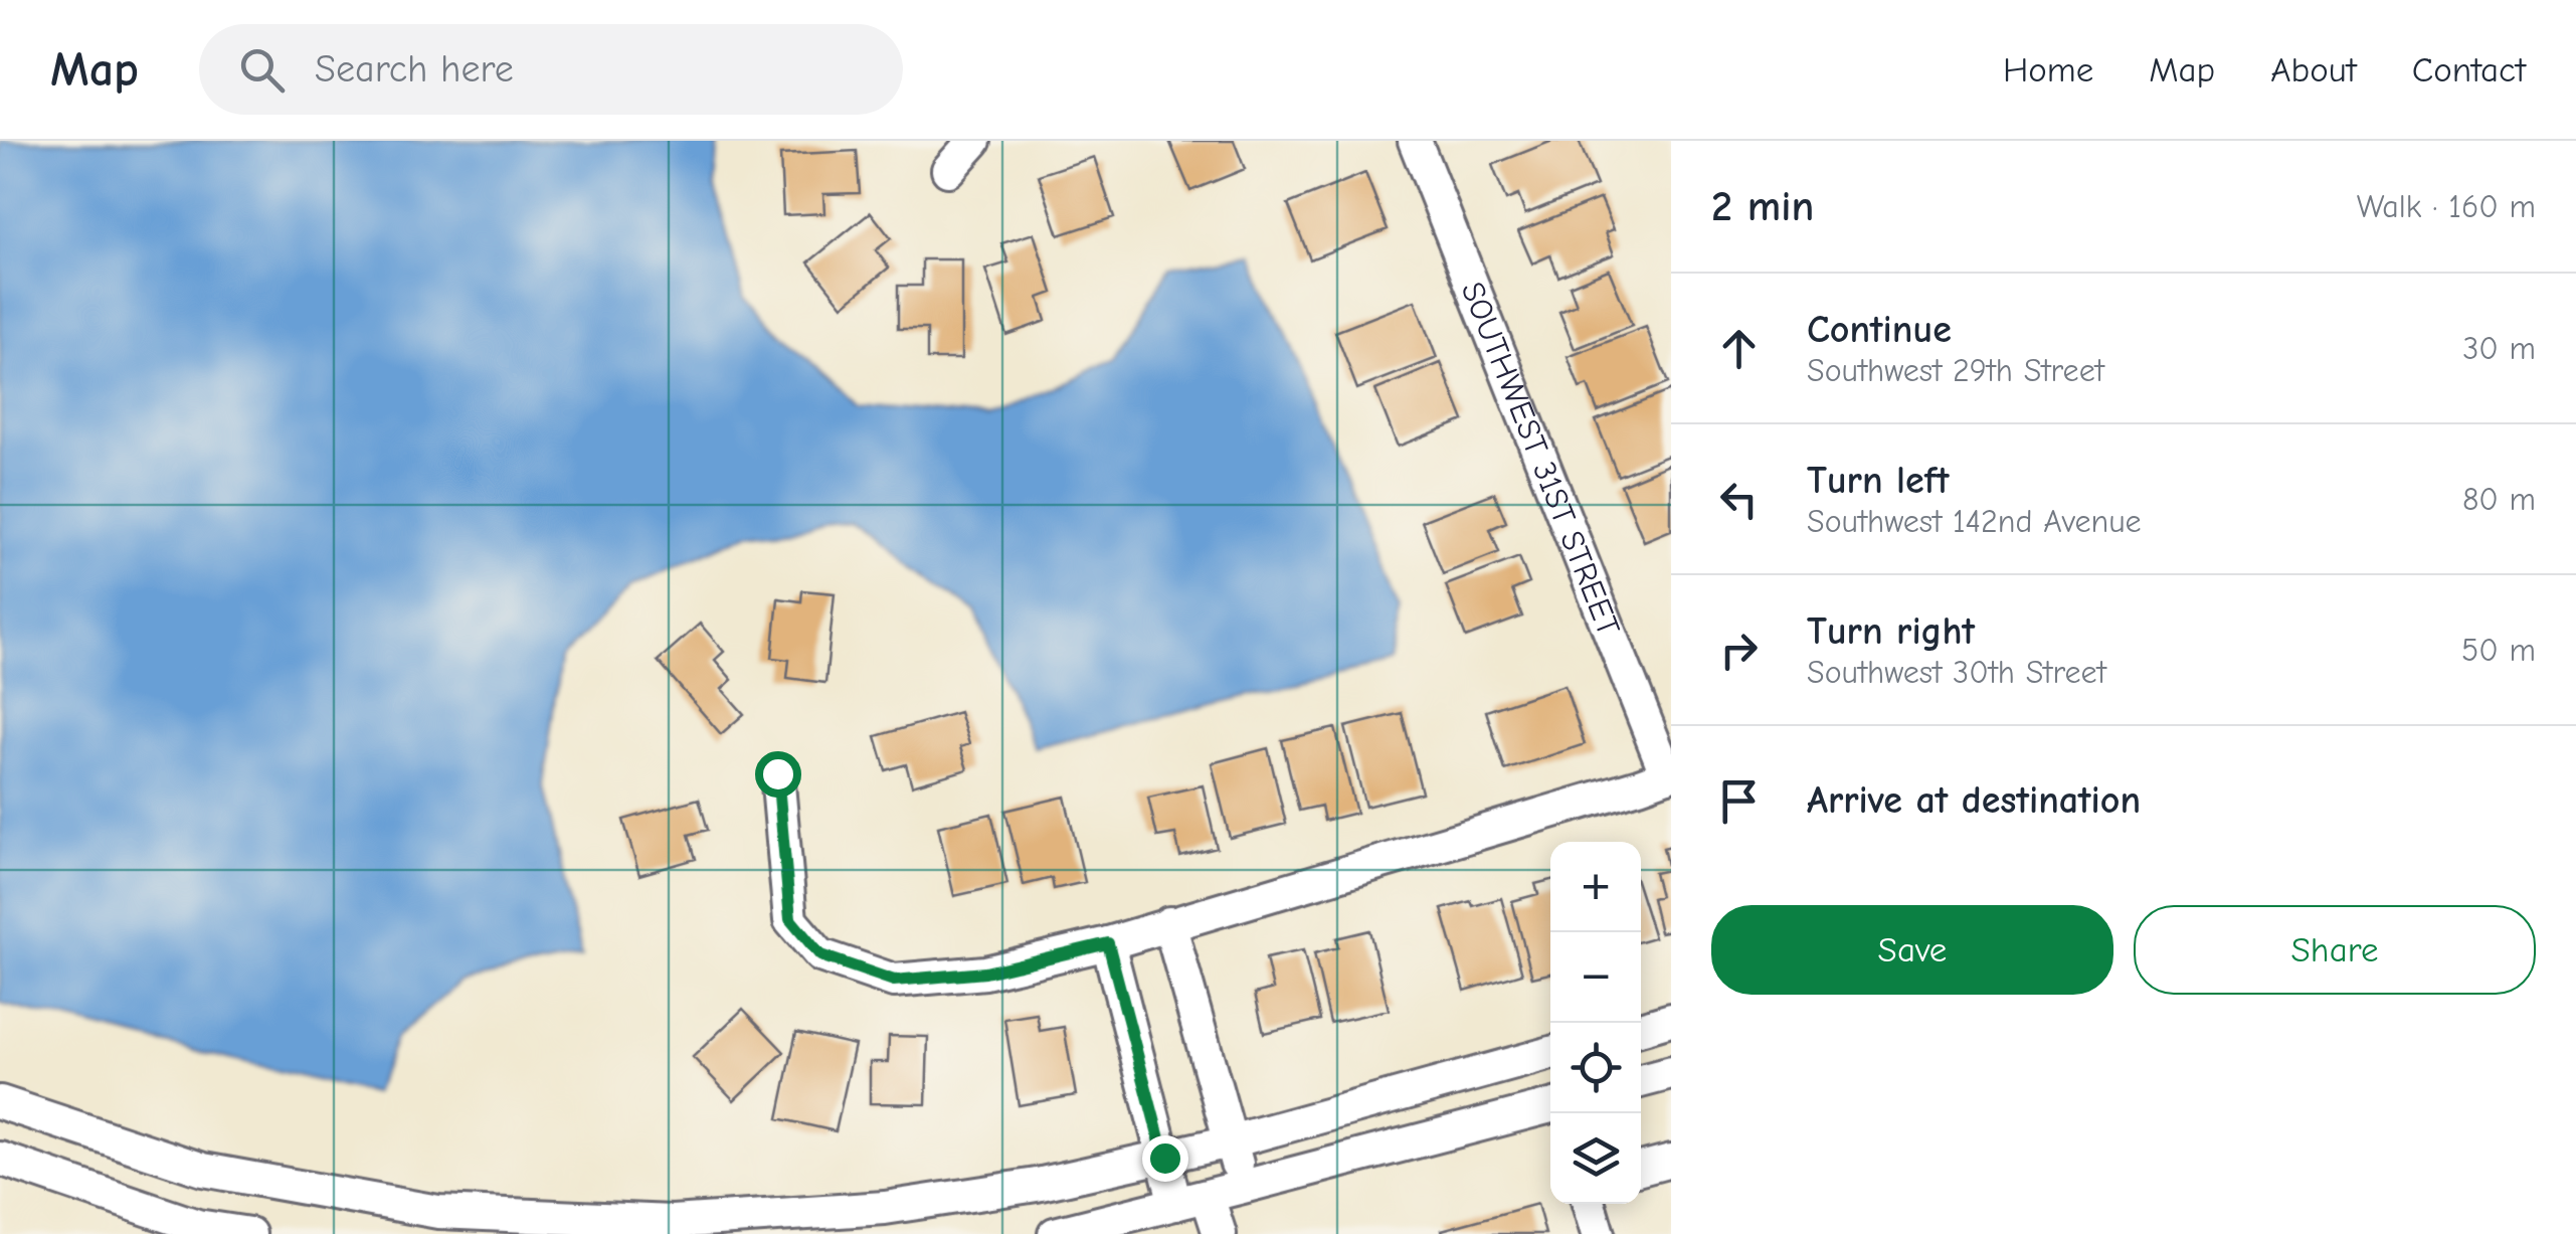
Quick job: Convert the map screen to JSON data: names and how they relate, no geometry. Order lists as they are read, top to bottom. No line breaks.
{"streets":{"street":["SOUTHWEST 31ST STREET"]},"page":{"header":"Map","search":"Search here","nav":["Home","Map","About","Contact"],"heading":["2 min","Walk · 160 m"],"list":[["Continue","Southwest 29th Street","30 m"],["Turn left","Southwest 142nd Avenue","80 m"],["Turn right","Southwest 30th Street","50 m"],"Arrive at destination"],"map_buttons":["+","−"],"buttons":["Save","Share"]}}
